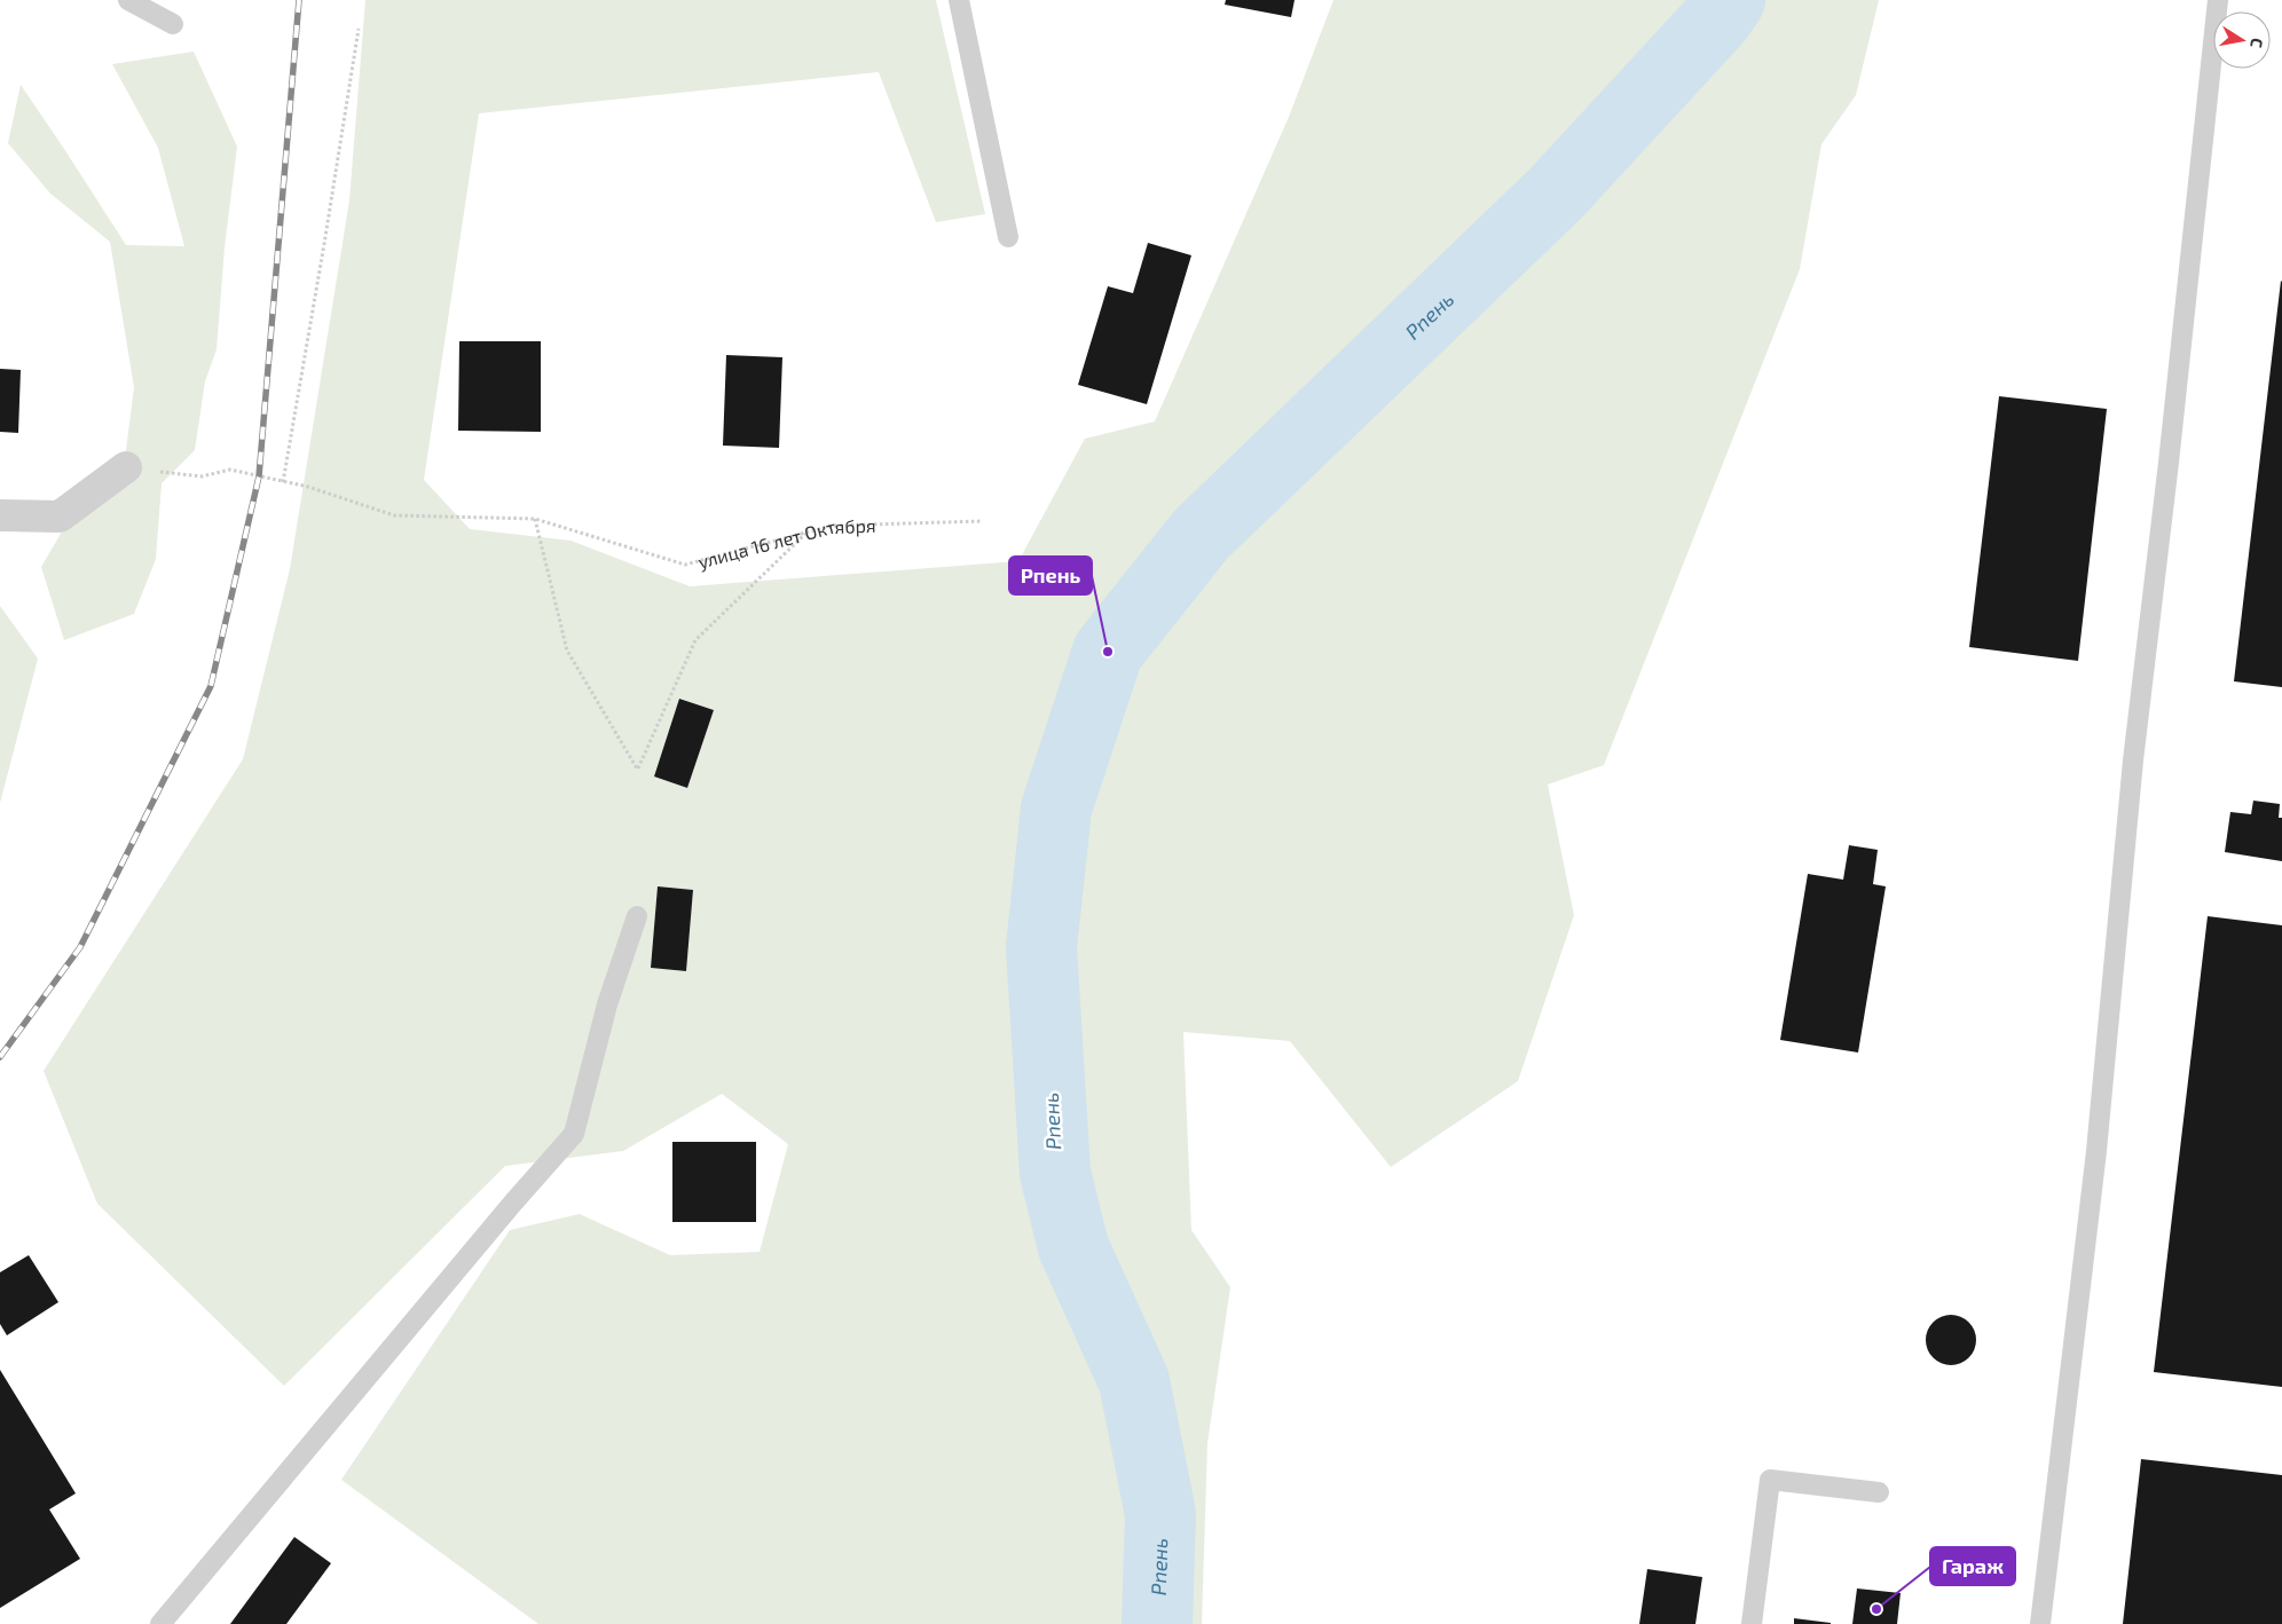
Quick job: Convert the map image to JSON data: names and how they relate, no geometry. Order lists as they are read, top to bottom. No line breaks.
{"streets":{"path":["улица 16 лет Октября"]},"water":["Рпень"],"places":["Рпень","Гараж"],"north":"right"}
